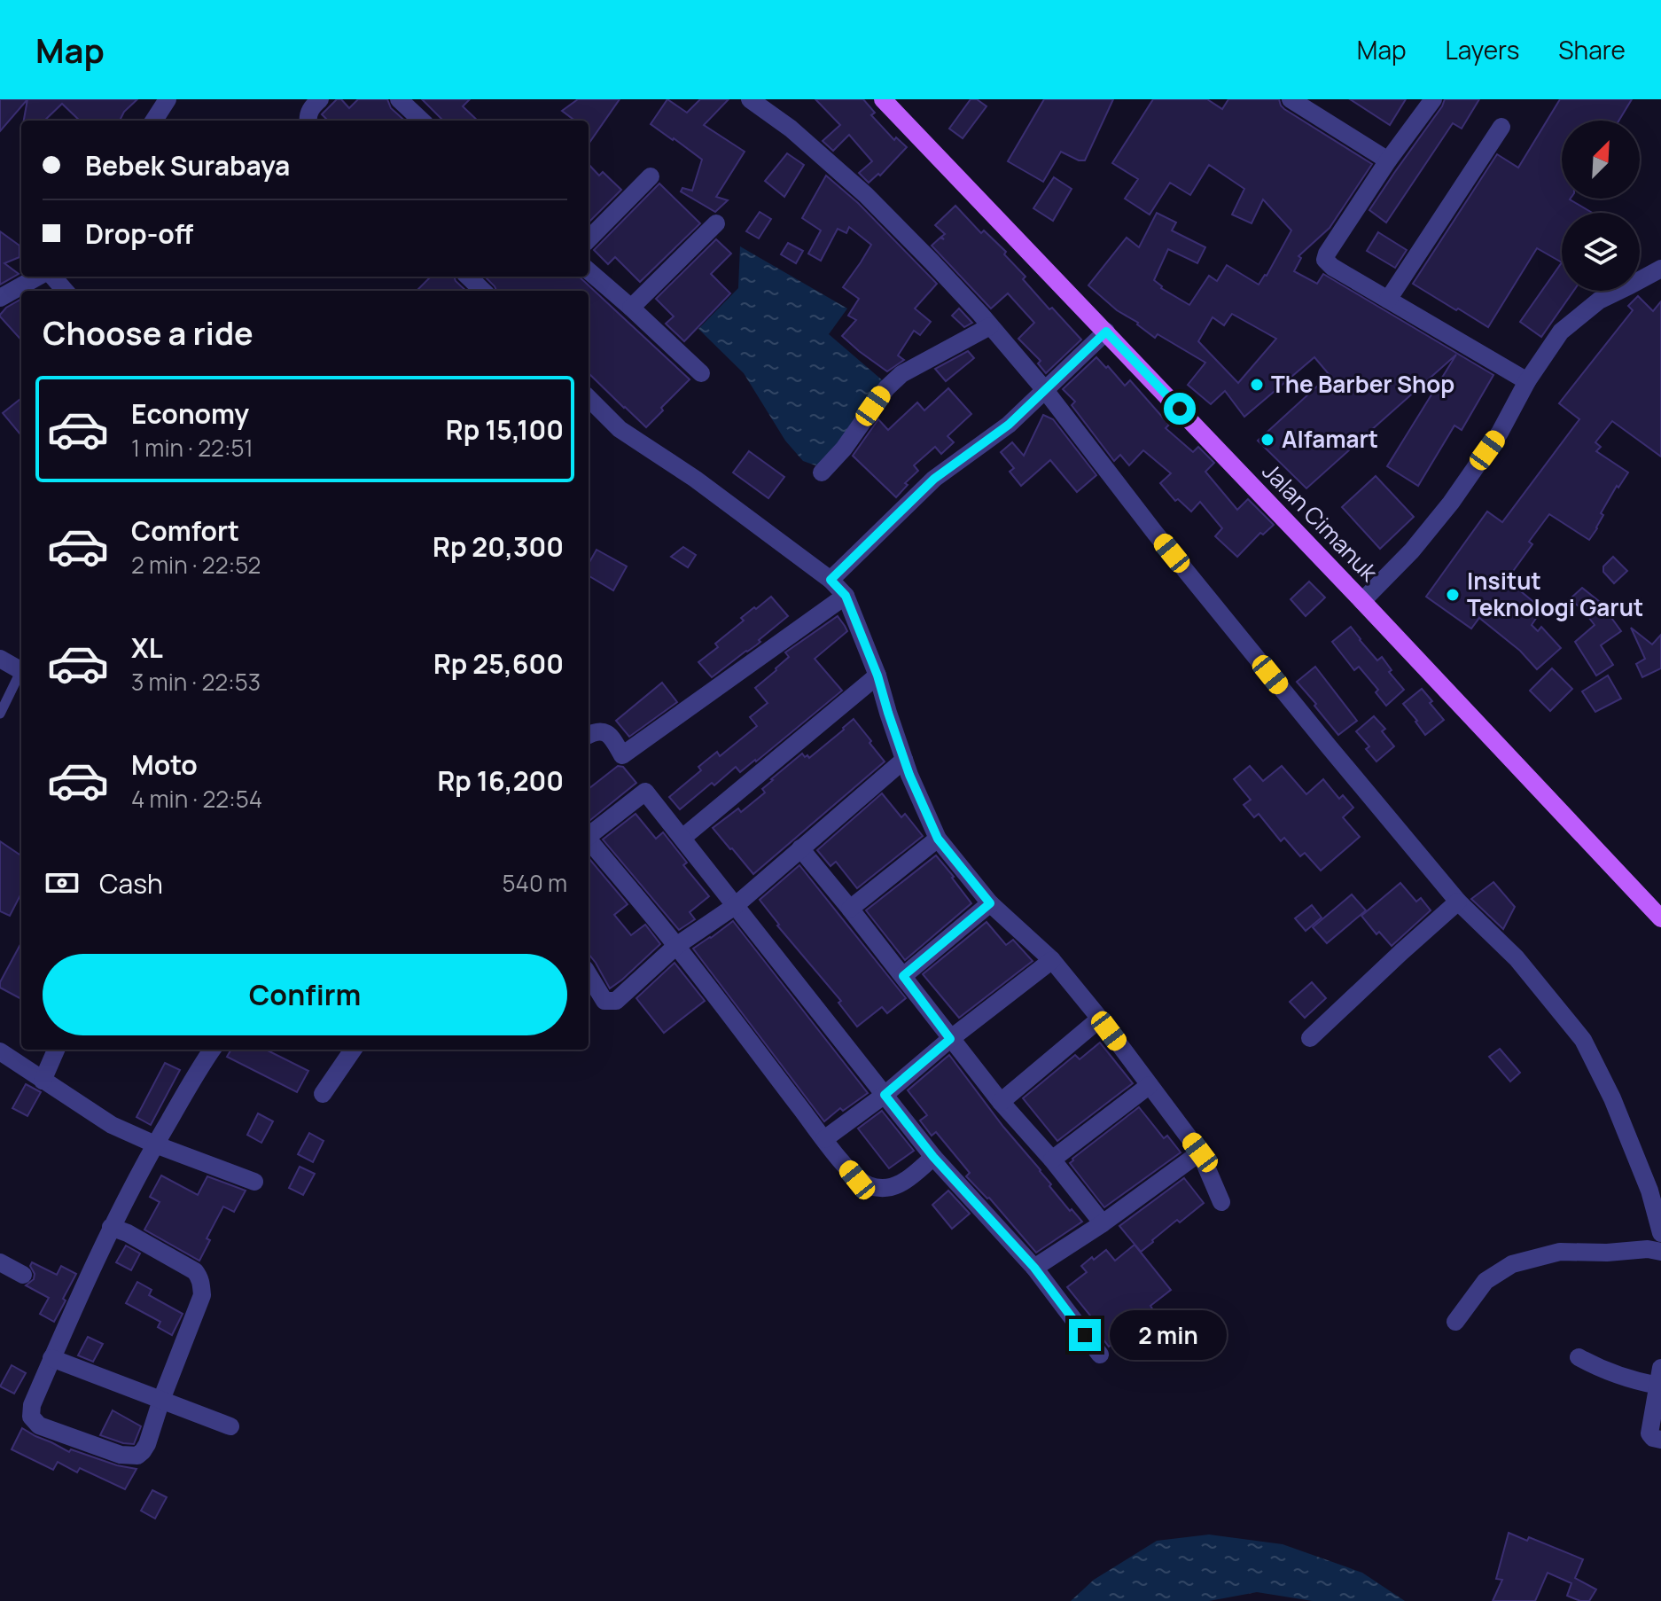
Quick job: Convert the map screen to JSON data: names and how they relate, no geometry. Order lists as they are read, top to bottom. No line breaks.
{"streets":{"main road":["Jalan Cimanuk"]},"places":["The Barber Shop","Alfamart","Insitut Teknologi Garut"],"north":"top right","page":{"header":"Map","nav":["Map","Layers","Share"],"banner":["Bebek Surabaya","Drop-off"],"heading":"Choose a ride","list":[{"name":"Economy","note":"1 min · 22:51","value":"Rp 15,100"},{"name":"Comfort","note":"2 min · 22:52","value":"Rp 20,300"},{"name":"XL","note":"3 min · 22:53","value":"Rp 25,600"},{"name":"Moto","note":"4 min · 22:54","value":"Rp 16,200"}],"pay":["Cash","540 m"],"buttons":"Confirm","bubble":"2 min"}}
